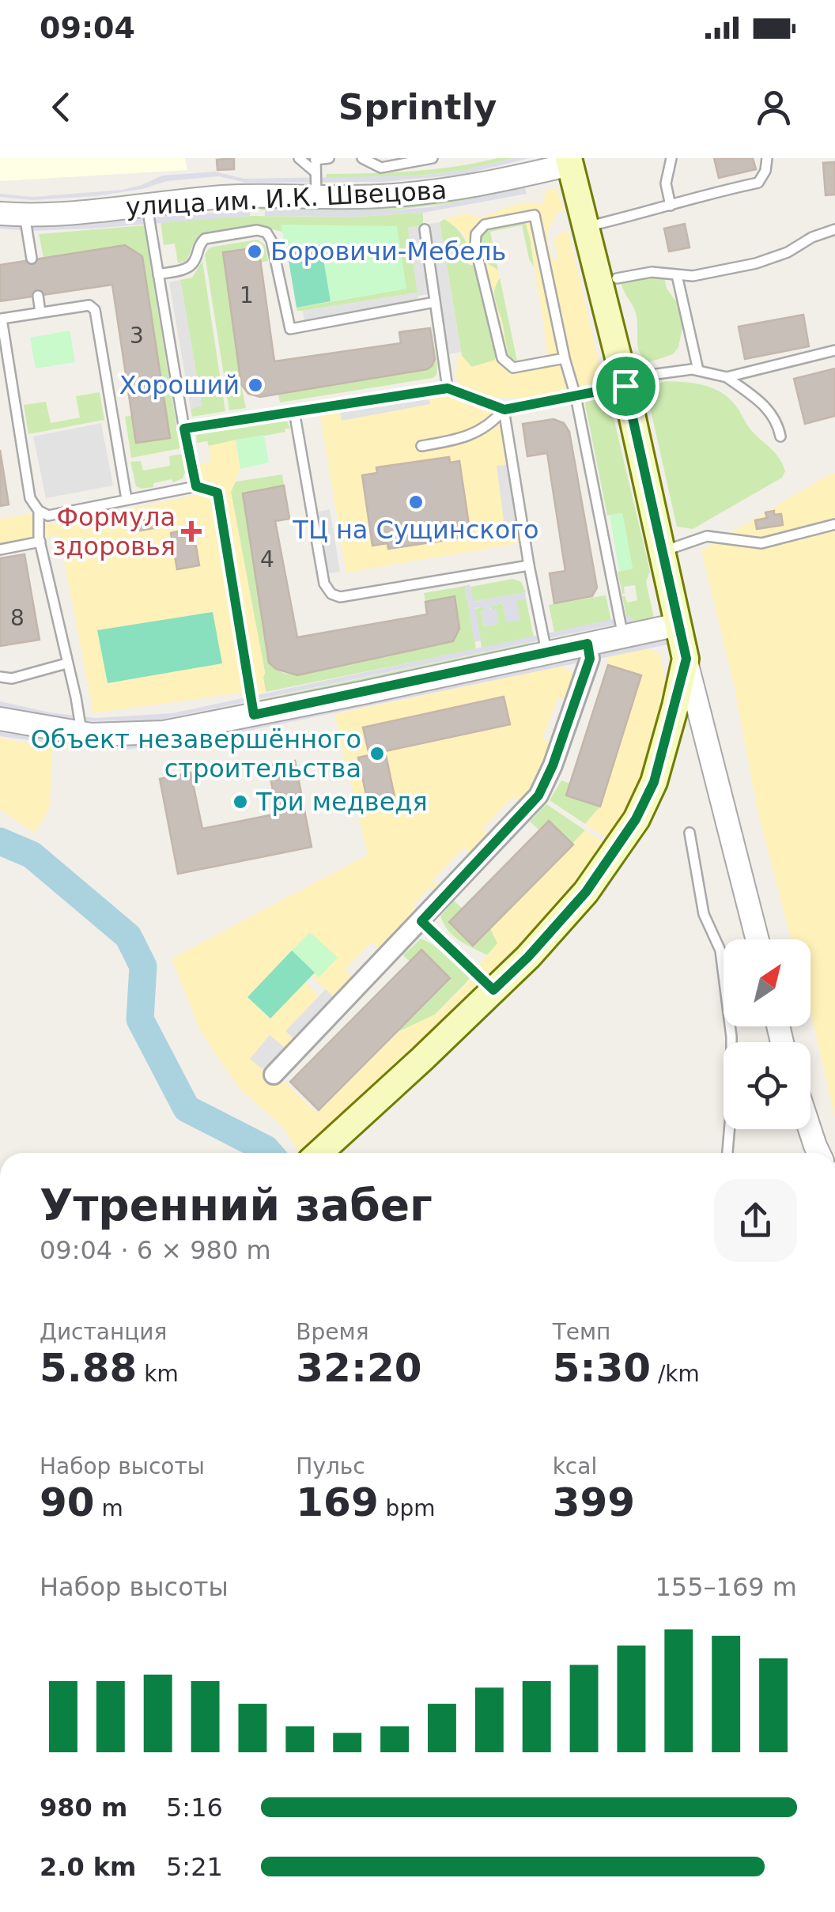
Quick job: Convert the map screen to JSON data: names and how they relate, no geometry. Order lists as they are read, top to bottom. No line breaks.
{"streets":{"street":["улица им. И.К. Швецова"]},"places":{"other":["Боровичи-Мебель","Хороший","ТЦ на Сущинского","Объект незавершённого строительства","Три медведя"],"health":["Формула здоровья"]},"house_numbers":["1","3","4","8"],"north":"top right","page":{"status":"09:04","header":"Sprintly","heading":["Утренний забег","09:04 · 6 × 980 m"],"stats":[["Дистанция","5.88 km"],["Время","32:20"],["Темп","5:30 /km"],["Набор высоты","90 m"],["Пульс","169 bpm"],["kcal","399"]],"chart":["Набор высоты","155–169 m"],"list":[{"name":"980 m","note":"5:16"},{"name":"2.0 km","note":"5:21"}]}}
